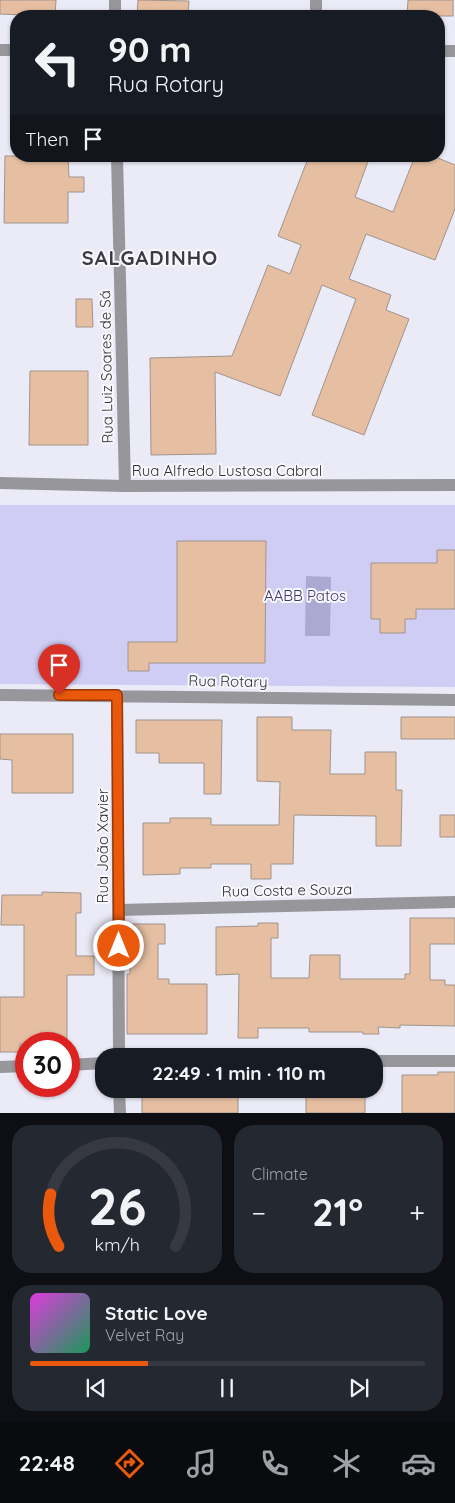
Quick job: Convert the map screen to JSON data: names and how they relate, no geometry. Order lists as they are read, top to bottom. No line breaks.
{"streets":{"street":["Rua Luiz Soares de Sá","Rua Alfredo Lustosa Cabral","Rua Rotary","Rua João Xavier","Rua Costa e Souza"]},"crossings":[["Rua Luiz Soares de Sá","Rua Alfredo Lustosa Cabral"],["Rua Rotary","Rua João Xavier"],["Rua João Xavier","Rua Costa e Souza"]],"districts":["SALGADINHO"],"parks":["AABB Patos"],"page":{"turn":["90 m","Rua Rotary"],"then":"Then","limit":"30","trip":"22:49 · 1 min · 110 m","tile":"Climate","heat":["−","21°","+"],"song":["Static Love","Velvet Ray"],"tabs":"22:48","gauge":["26","km/h"]}}
